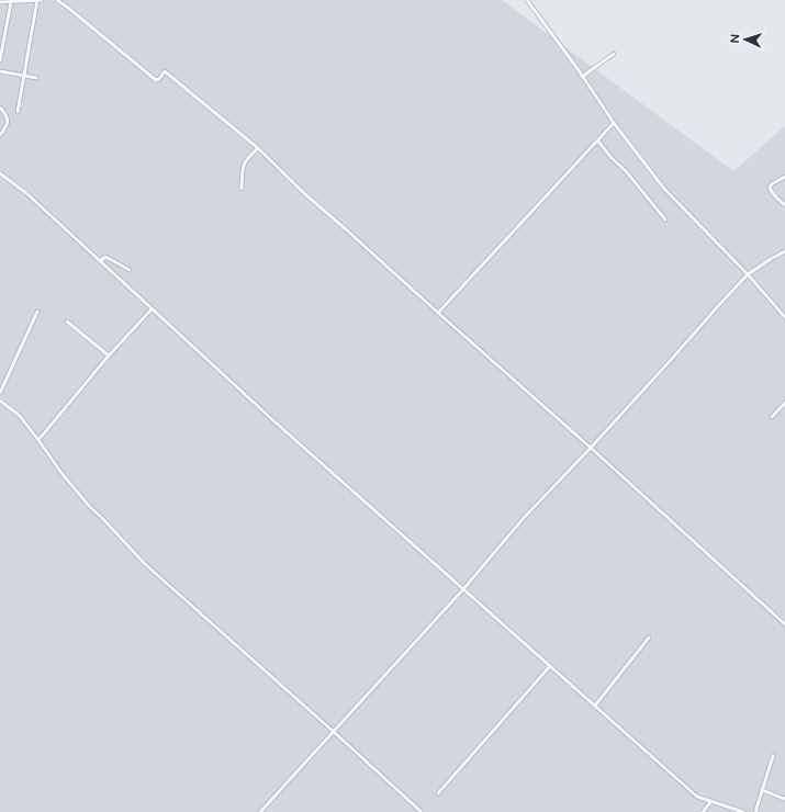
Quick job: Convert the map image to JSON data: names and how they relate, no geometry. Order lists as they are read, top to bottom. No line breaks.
{"north":"left"}
